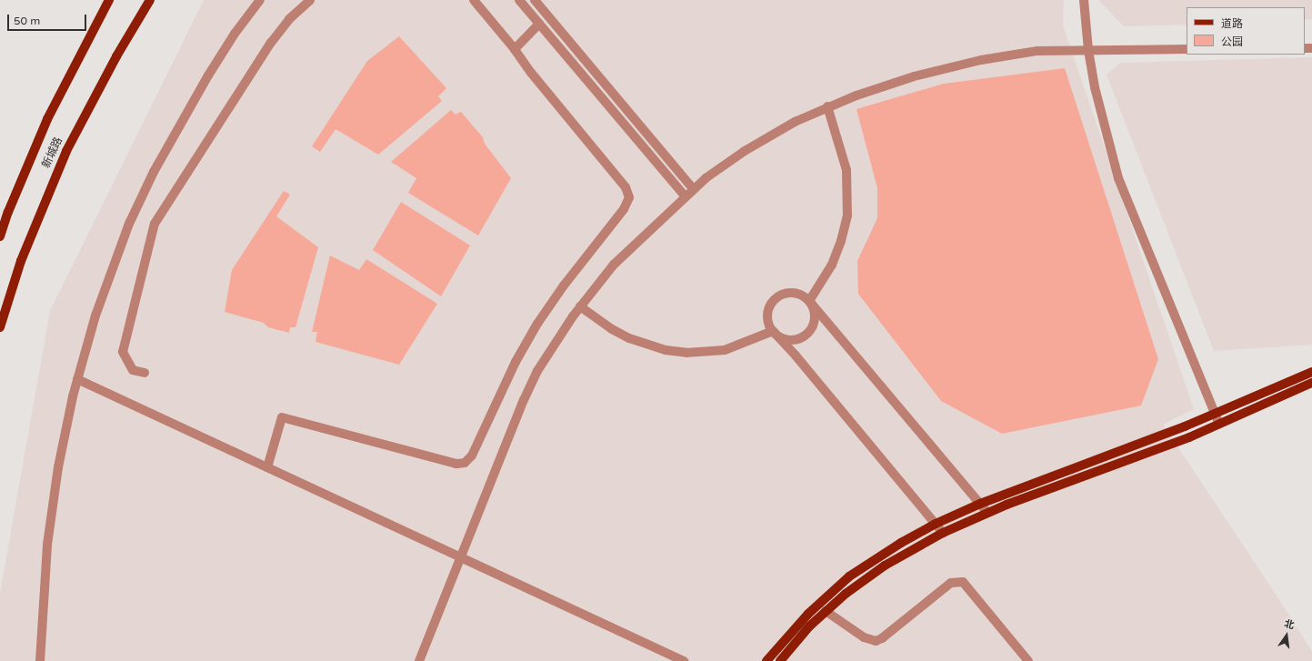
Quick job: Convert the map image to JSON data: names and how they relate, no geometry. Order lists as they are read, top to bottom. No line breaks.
{"streets":{"main road":["新城路"]},"legend":["道路","公园"],"scale_bar":"50 m","north":"top"}
